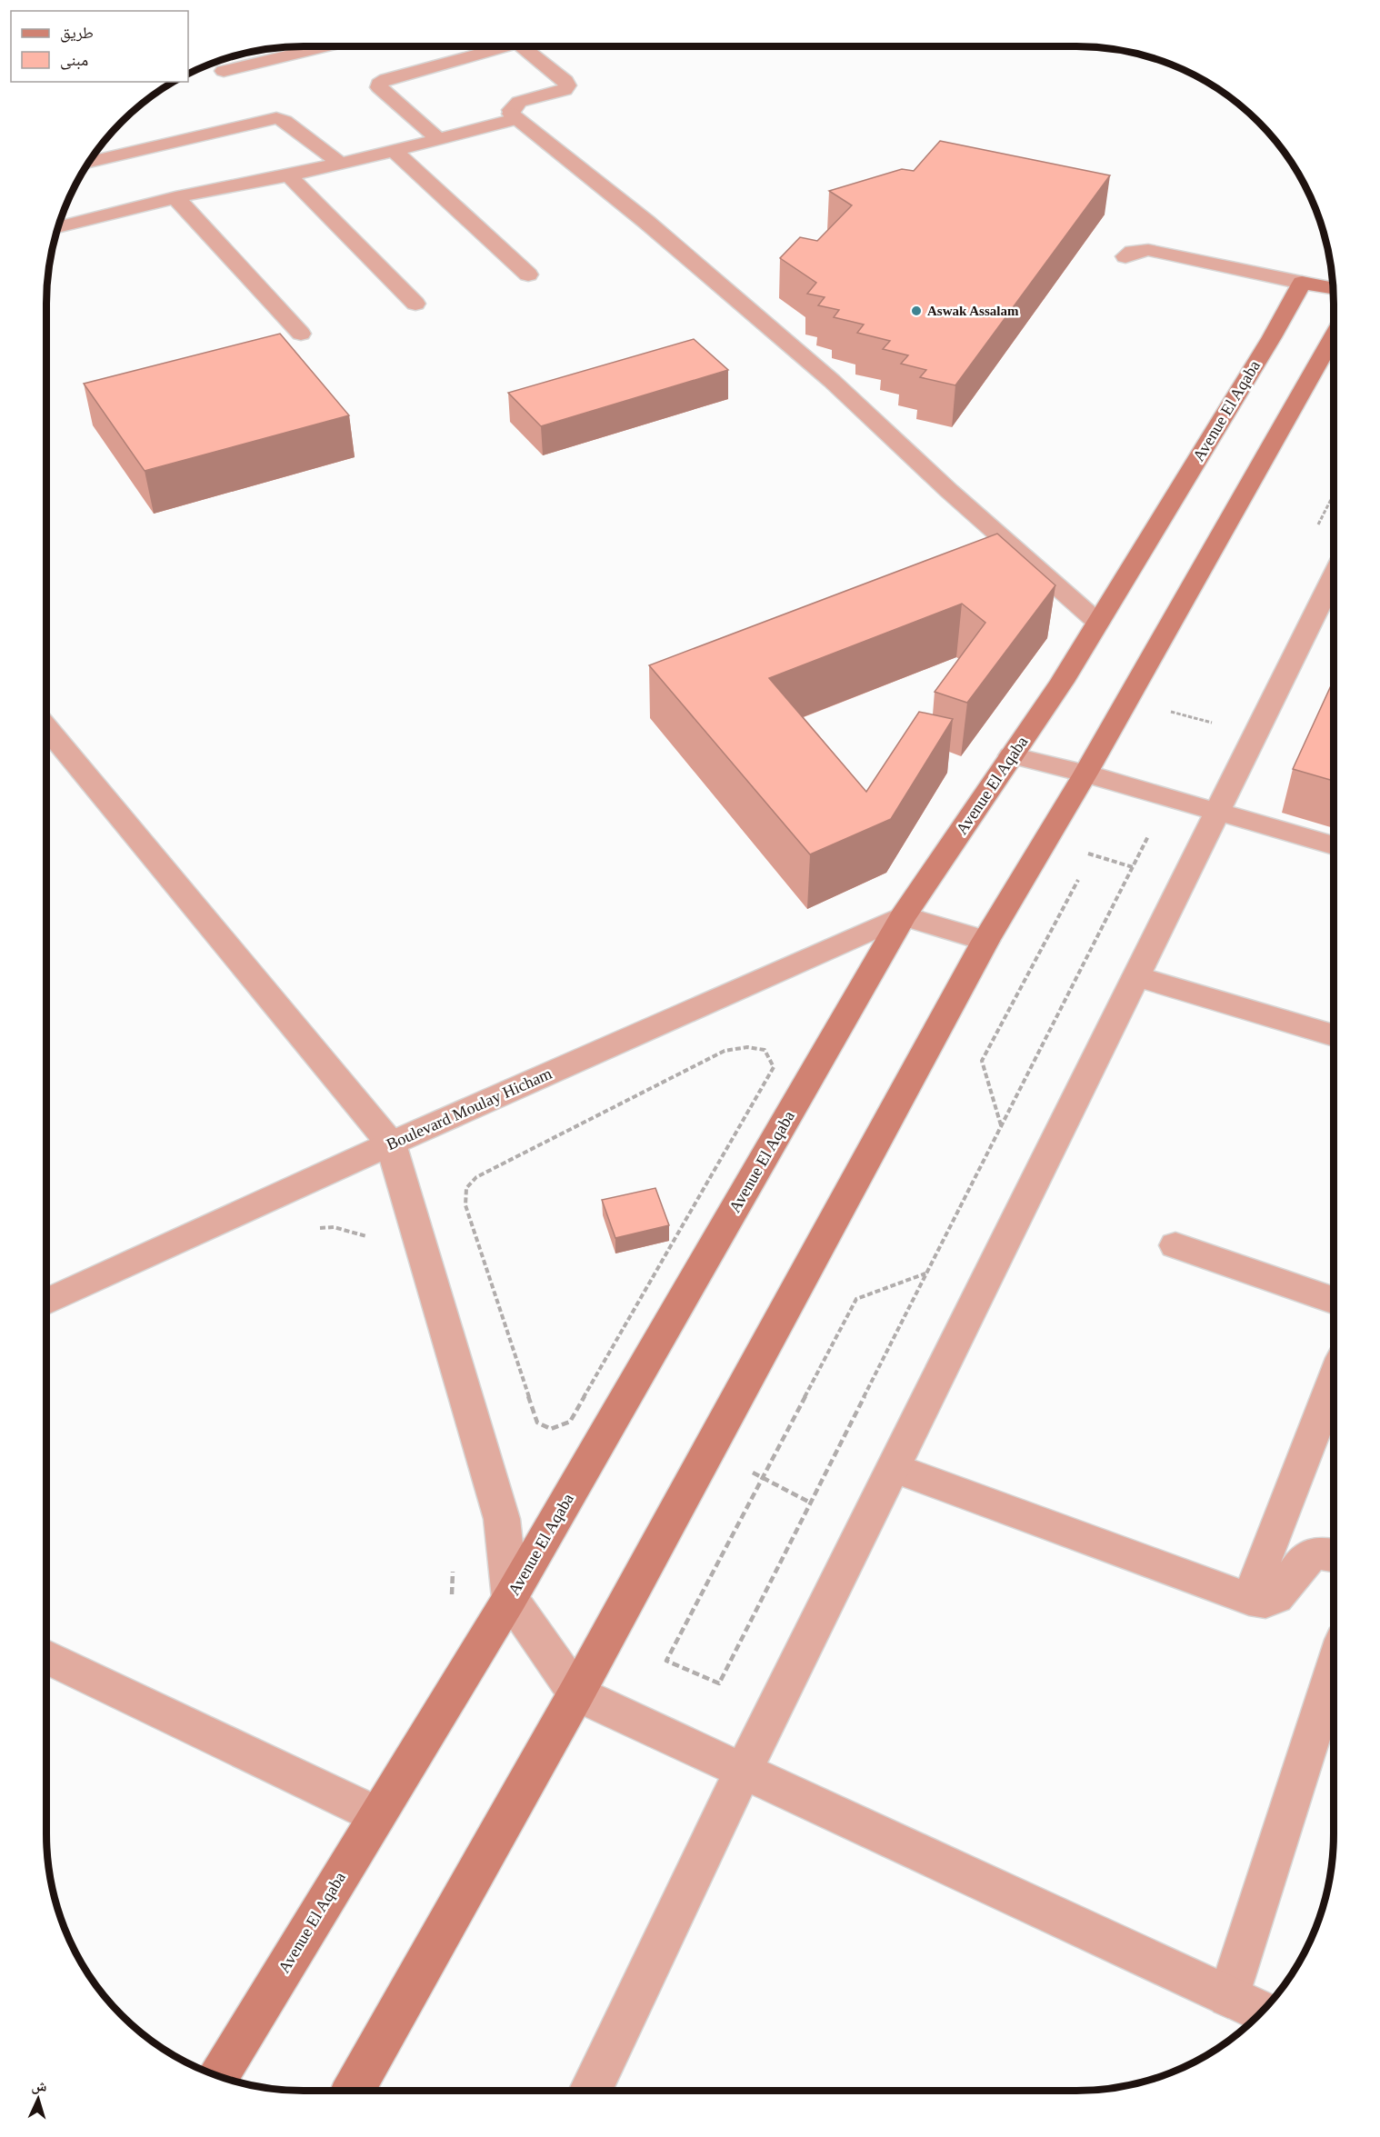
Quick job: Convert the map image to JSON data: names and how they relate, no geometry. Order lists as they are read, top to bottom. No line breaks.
{"streets":{"main road":["Avenue El Aqaba"],"street":["Boulevard Moulay Hicham"]},"crossings":[["Avenue El Aqaba","Boulevard Moulay Hicham"]],"places":["Aswak Assalam"],"legend":["طريق","مبنى"],"north":"top"}
